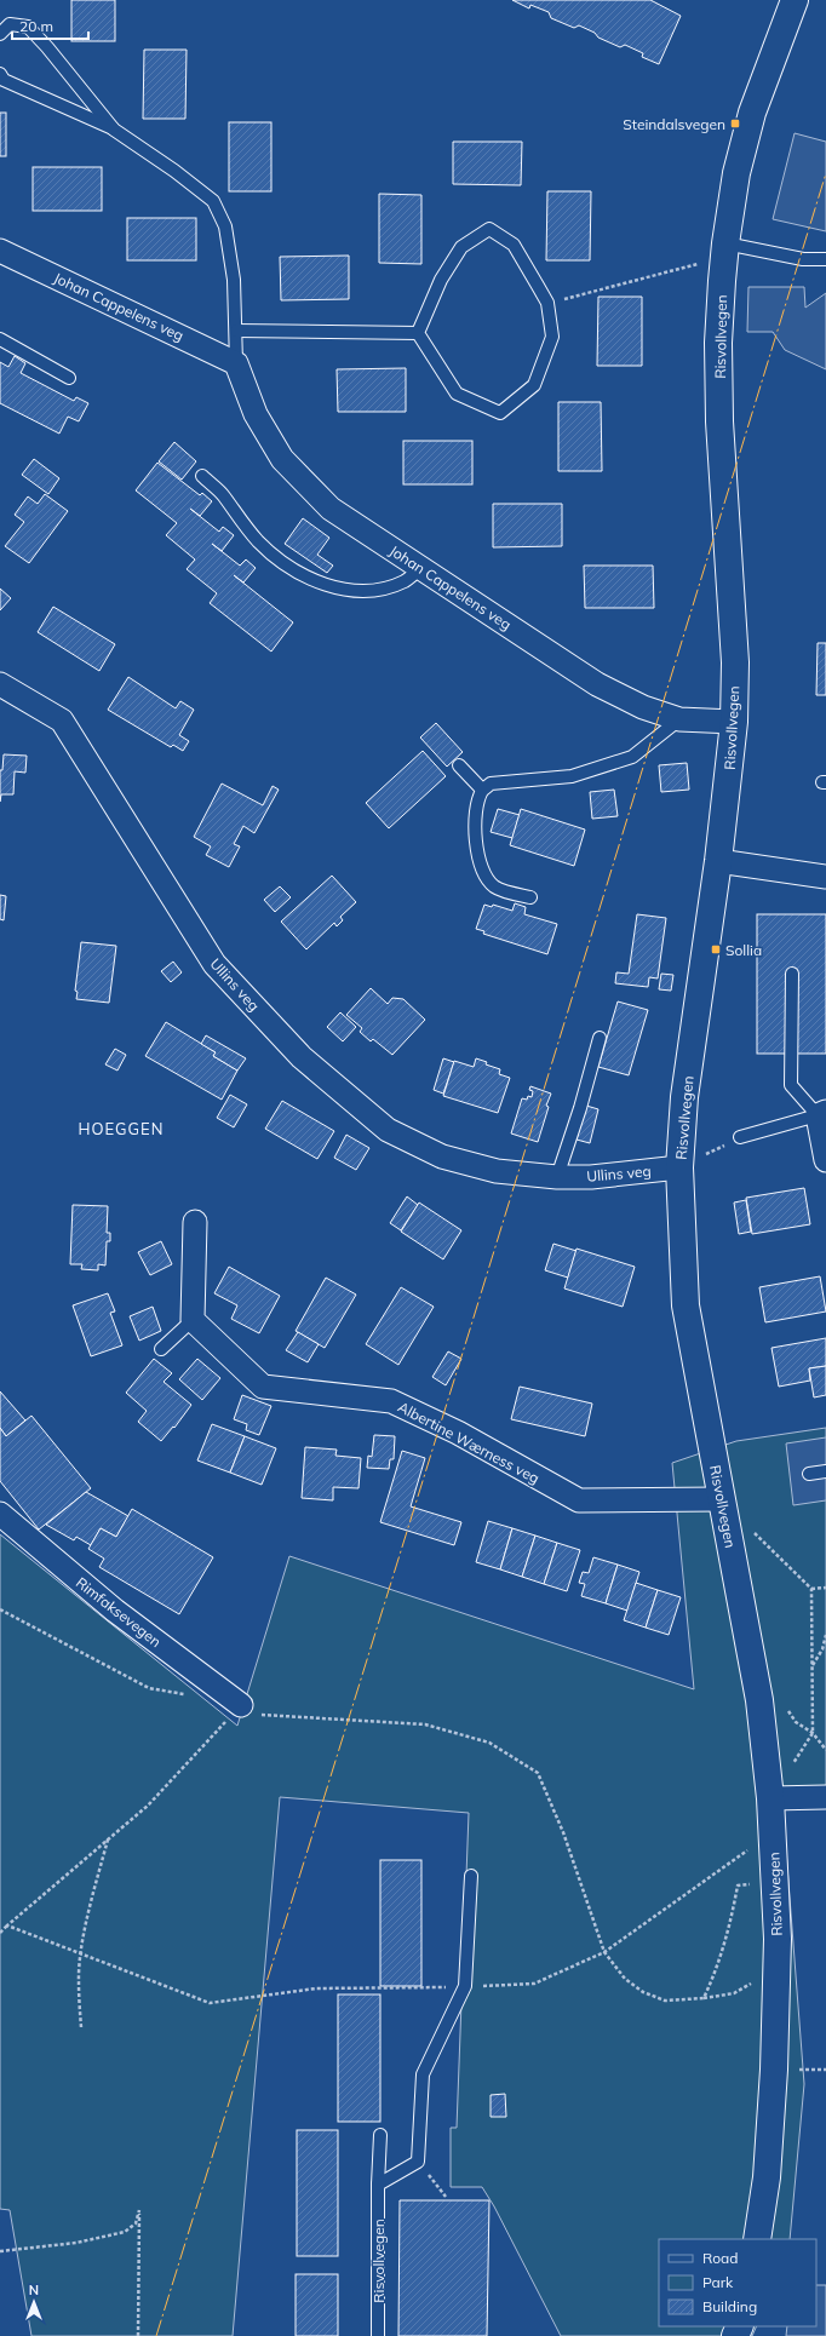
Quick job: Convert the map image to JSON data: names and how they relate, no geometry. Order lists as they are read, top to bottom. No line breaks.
{"streets":{"street":["Johan Cappelens veg","Risvollvegen","Ullins veg","Albertine Wærness veg","Rimfaksevegen"]},"crossings":[["Johan Cappelens veg","Risvollvegen"],["Risvollvegen","Ullins veg"],["Risvollvegen","Albertine Wærness veg"]],"districts":["HOEGGEN"],"places":{"transit":["Steindalsvegen","Sollia"]},"legend":["Road","Park","Building"],"scale_bar":"20 m","north":"top"}
